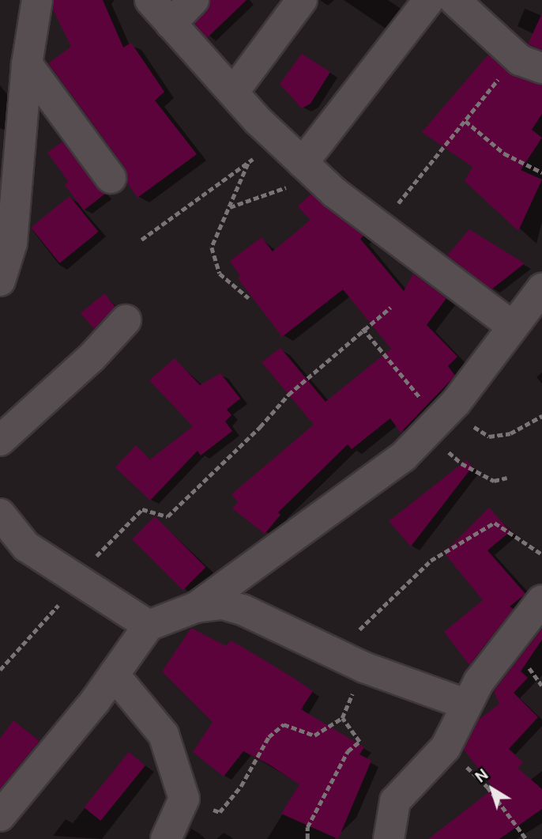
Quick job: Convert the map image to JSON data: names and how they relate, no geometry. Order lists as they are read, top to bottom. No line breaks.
{"north":"top left"}
